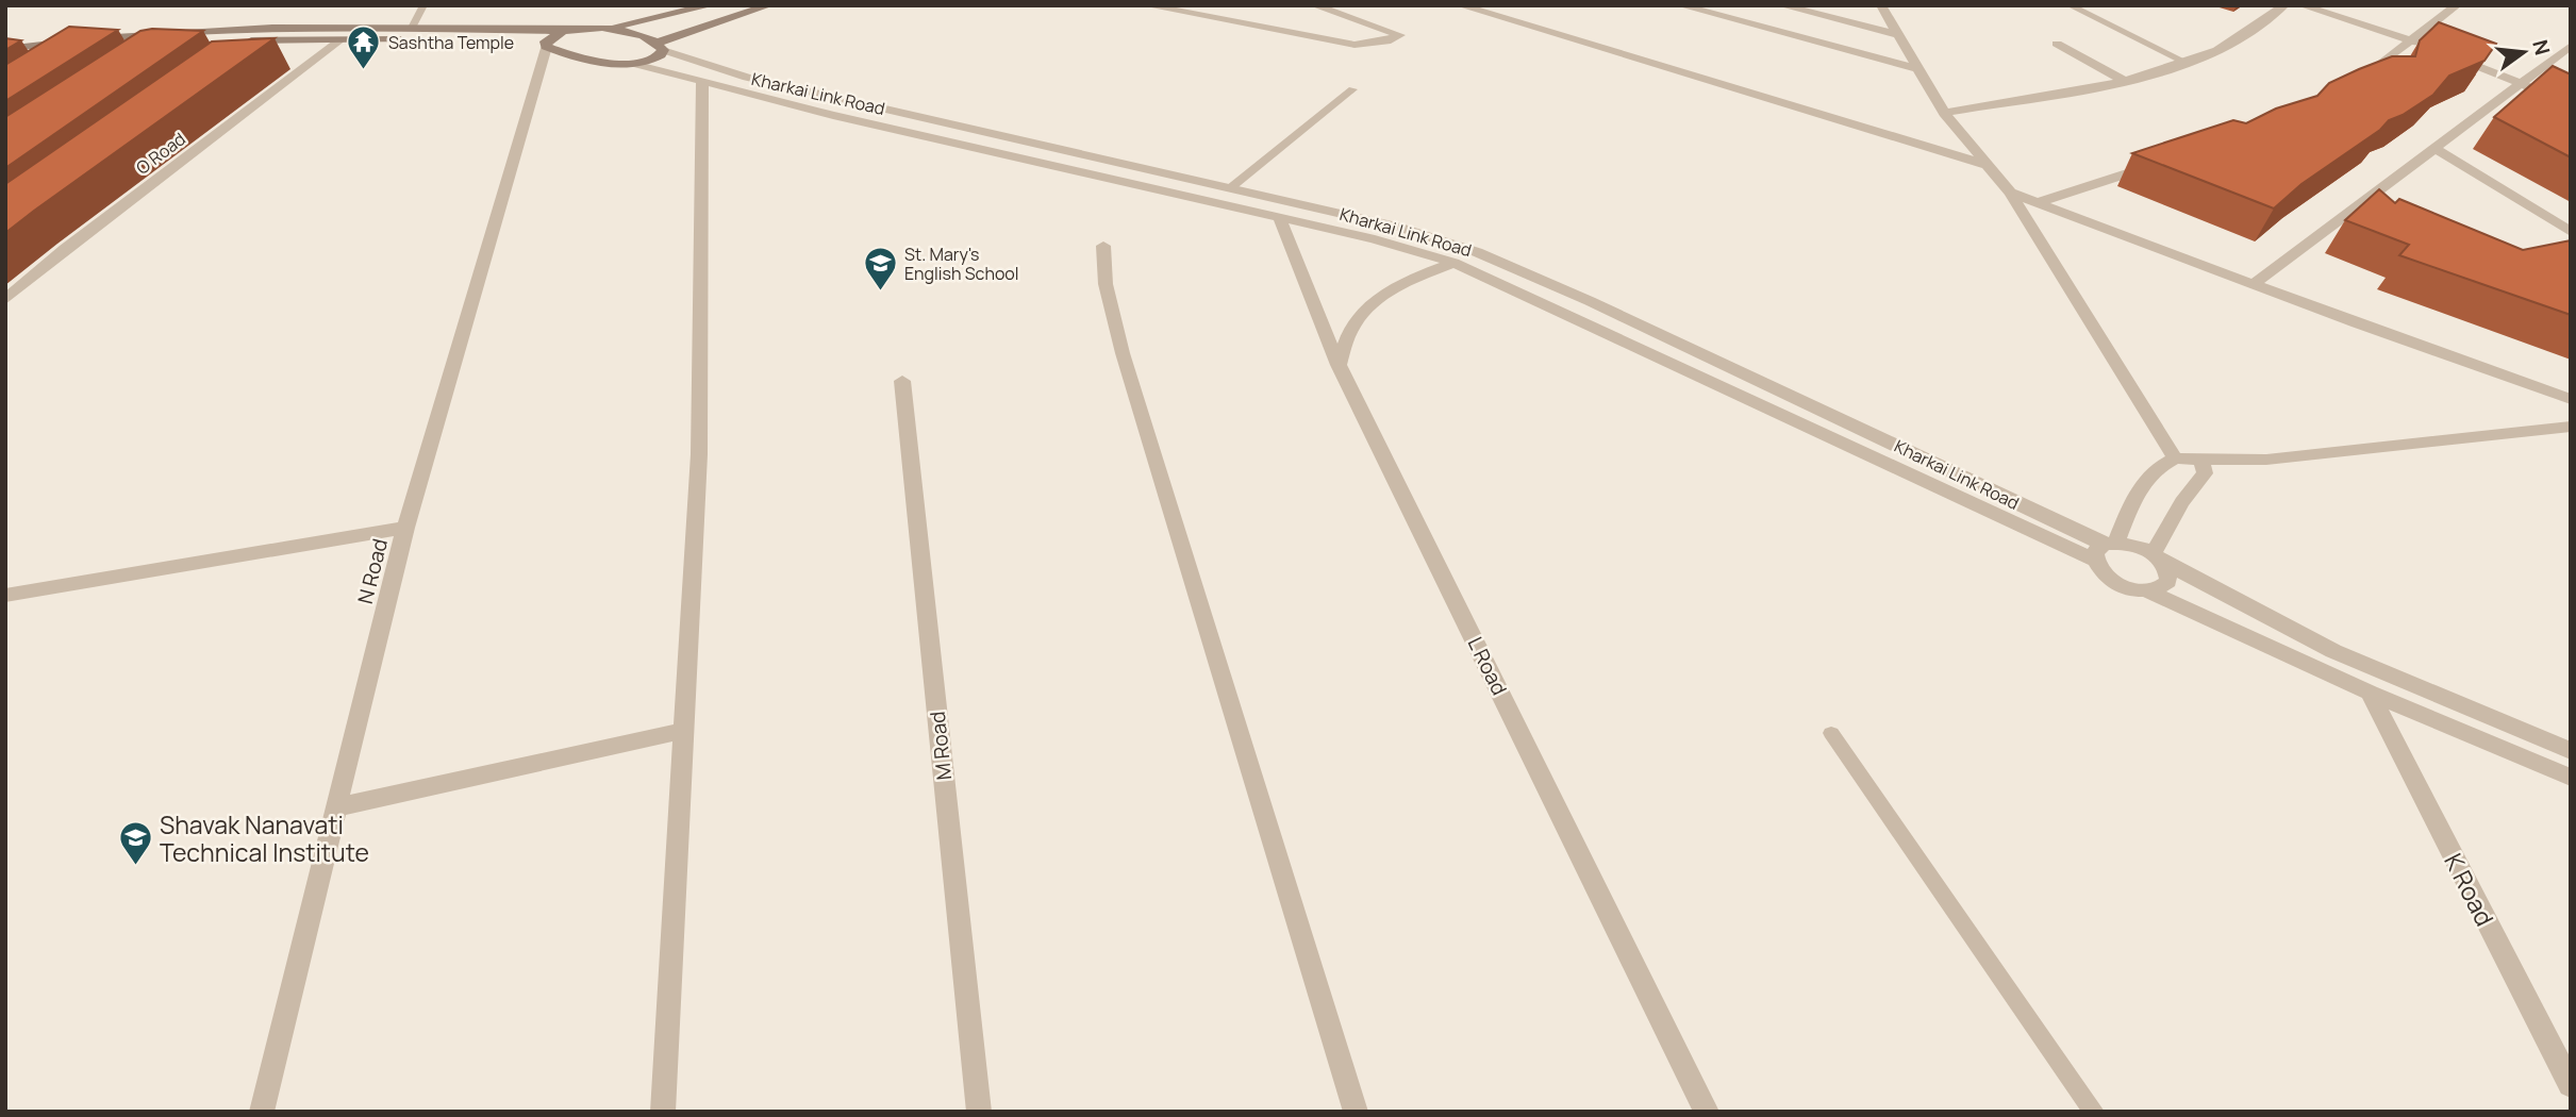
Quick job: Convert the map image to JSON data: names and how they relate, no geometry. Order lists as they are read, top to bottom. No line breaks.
{"streets":{"street":["Kharkai Link Road","O Road","N Road","L Road","M Road","K Road"]},"crossings":[["Kharkai Link Road","K Road"]],"places":{"temple":["Sashtha Temple"],"school or university":["St. Mary's English School","Shavak Nanavati Technical Institute"]},"north":"right"}
